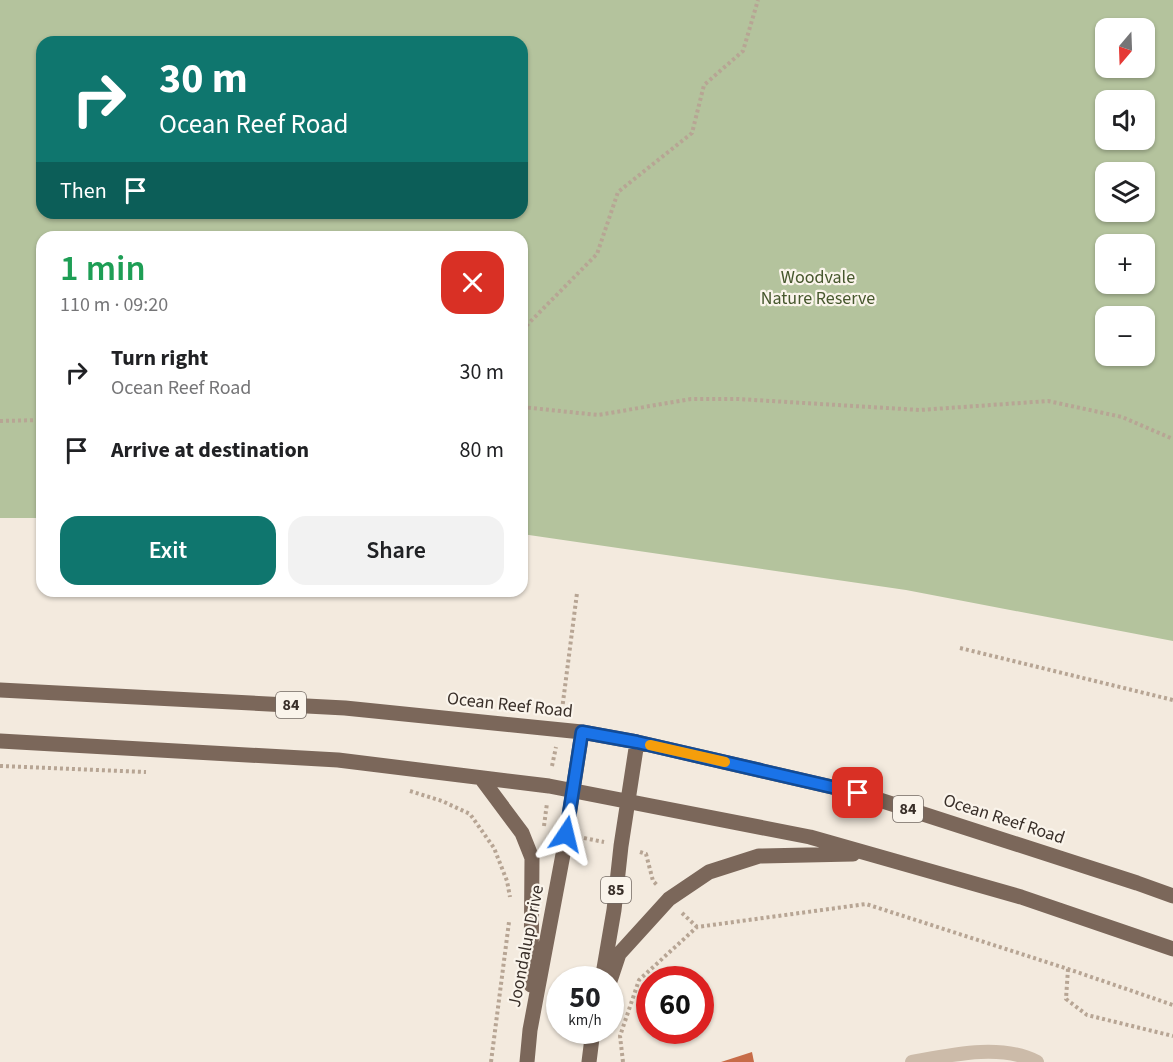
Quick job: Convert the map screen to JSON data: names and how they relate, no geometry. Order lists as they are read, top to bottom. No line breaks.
{"streets":{"main road":["84","Ocean Reef Road","85","Joondalup Drive"]},"crossings":[["Ocean Reef Road","85"],["Ocean Reef Road","Joondalup Drive"]],"parks":["Woodvale Nature Reserve"],"north":"bottom","page":{"map_buttons":["+","−"],"turn":["30 m","Ocean Reef Road"],"then":"Then","heading":["1 min","110 m · 09:20"],"list":[{"name":"Turn right","note":"Ocean Reef Road","value":"30 m"},{"name":"Arrive at destination","value":"80 m"}],"buttons":["Exit","Share"],"speed":"50 km/h","limit":"60"}}
